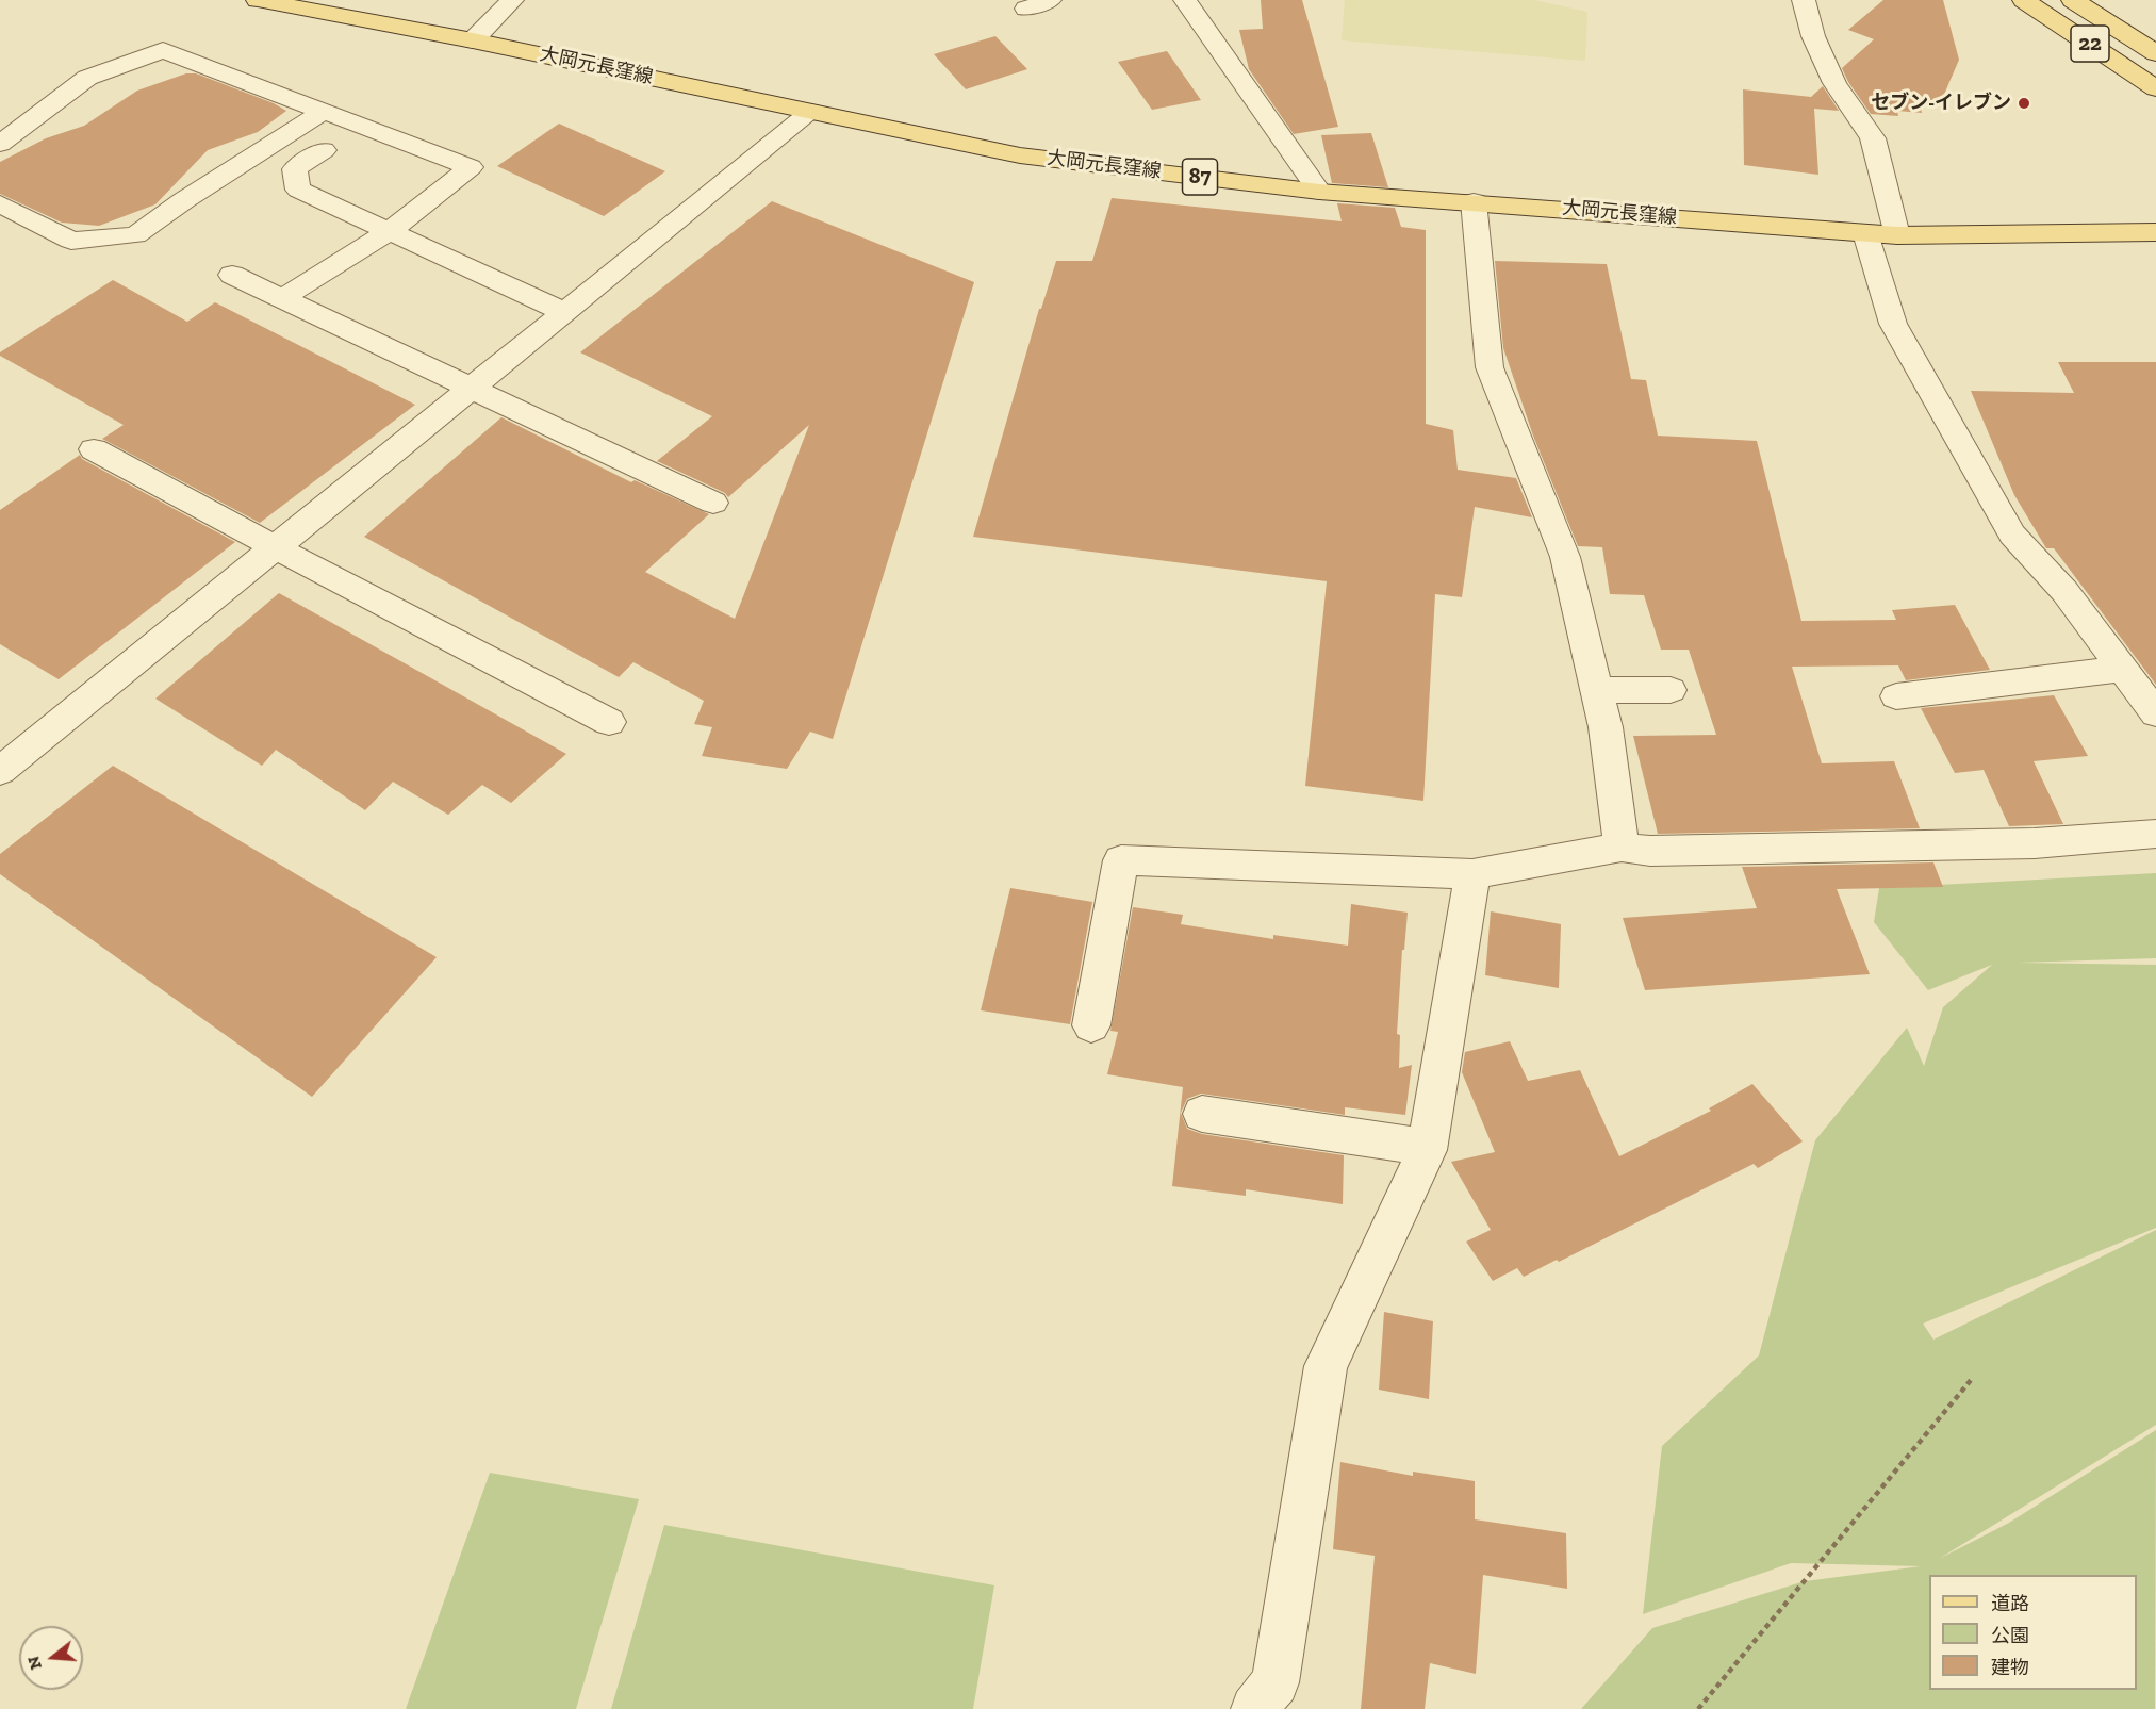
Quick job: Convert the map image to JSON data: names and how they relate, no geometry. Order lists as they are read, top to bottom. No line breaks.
{"streets":{"main road":["22","大岡元長窪線","87"]},"places":["セブン-イレブン"],"legend":["道路","公園","建物"],"north":"left"}
